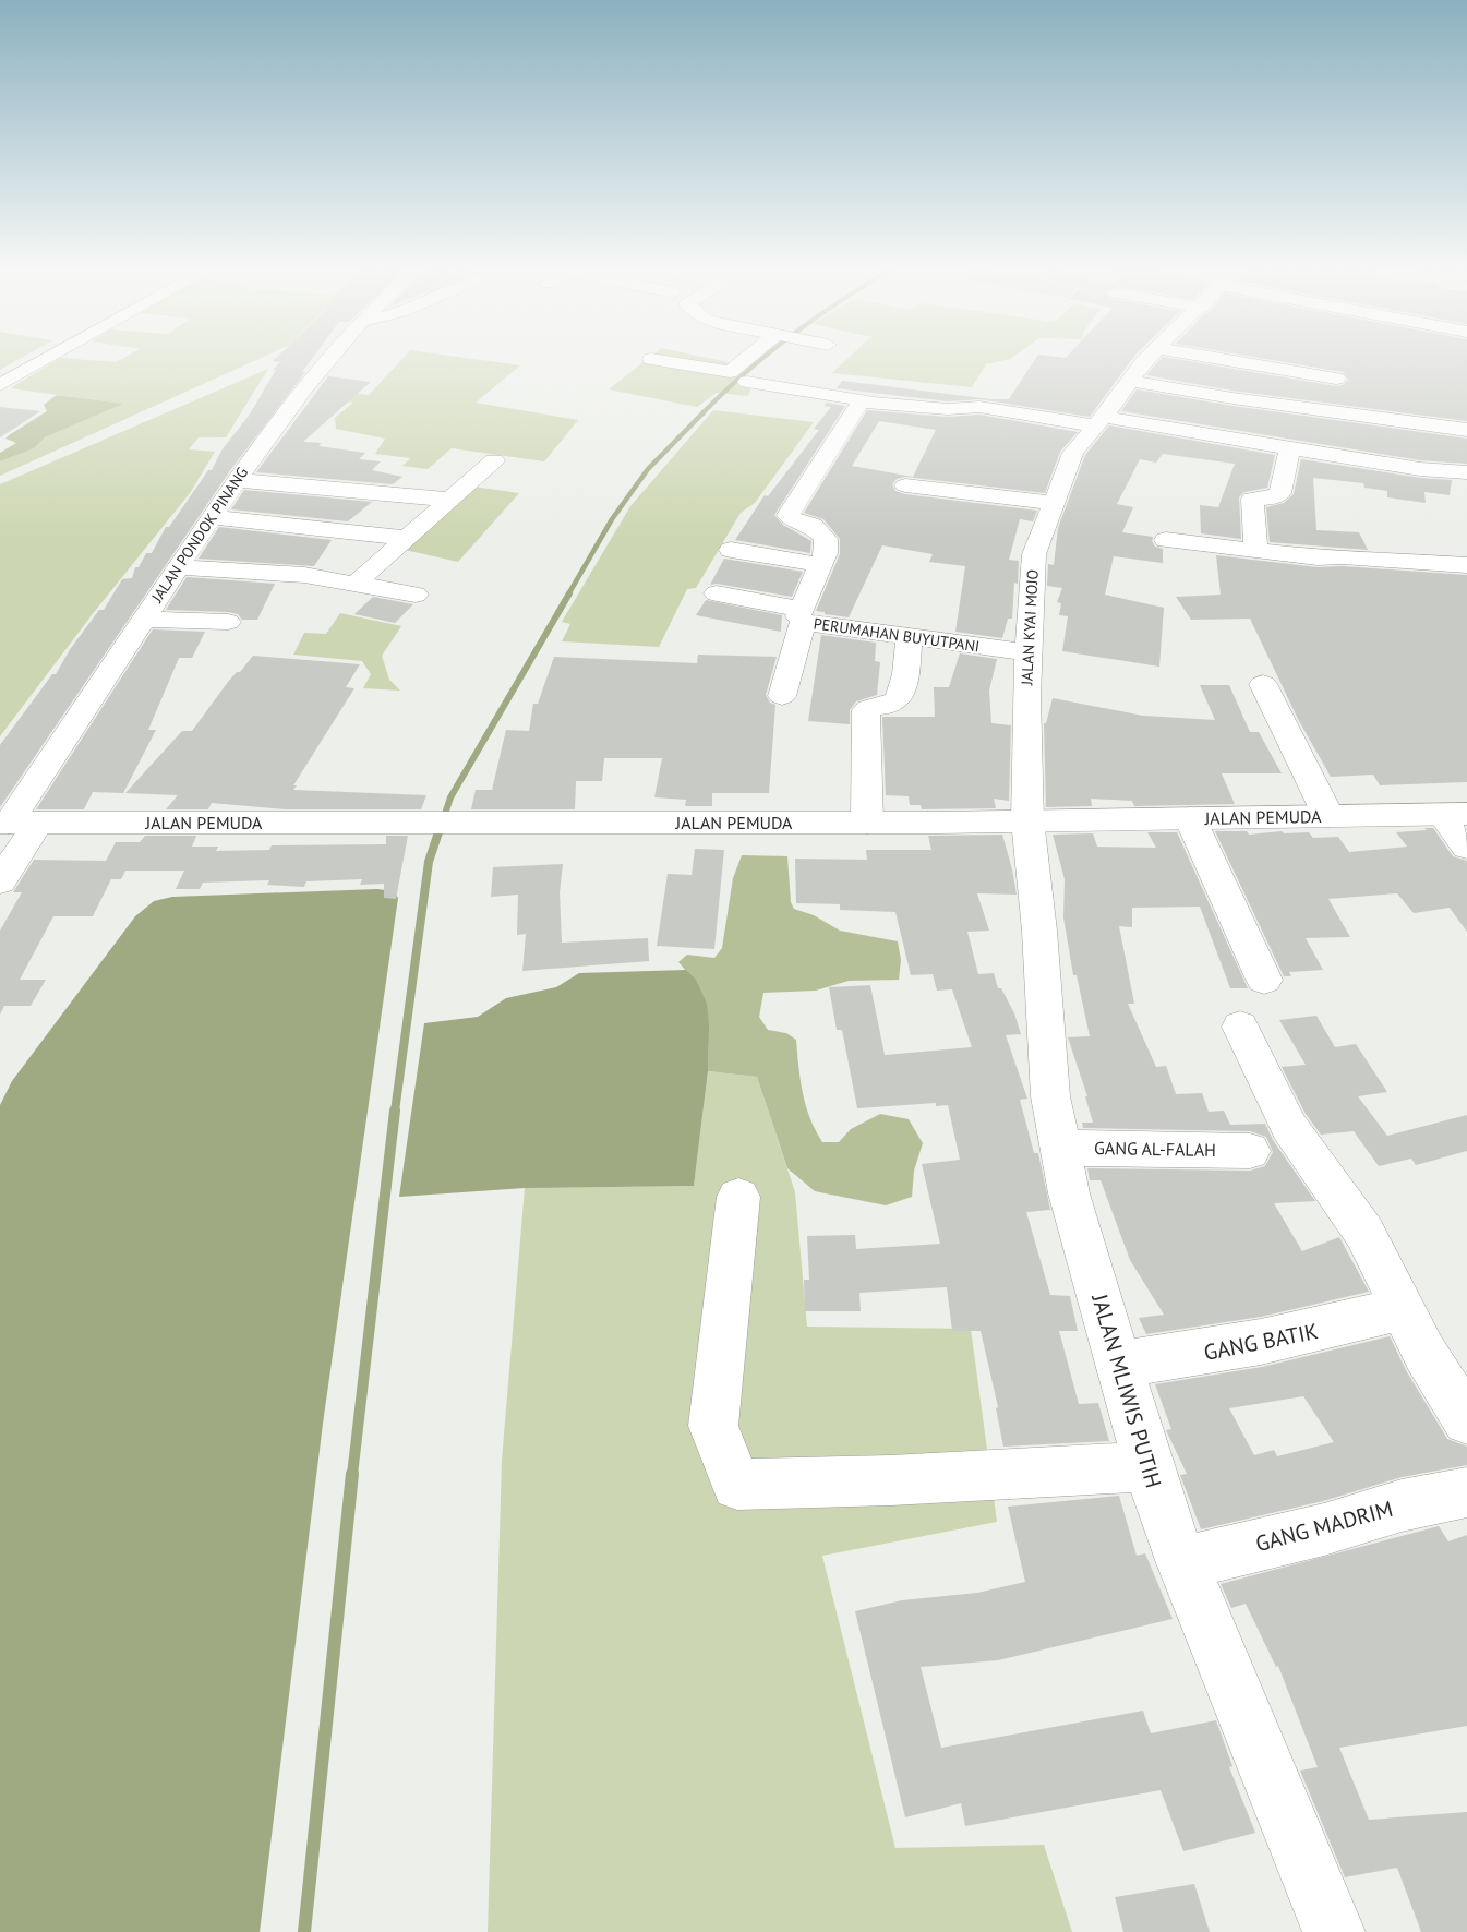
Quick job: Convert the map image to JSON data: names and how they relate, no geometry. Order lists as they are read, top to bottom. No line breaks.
{"streets":{"street":["JALAN PONDOK PINANG","JALAN KYAI MOJO","PERUMAHAN BUYUTPANI","JALAN PEMUDA","GANG AL-FALAH","GANG BATIK","JALAN MLIWIS PUTIH","GANG MADRIM"]},"crossings":[["JALAN PONDOK PINANG","JALAN PEMUDA"],["JALAN KYAI MOJO","PERUMAHAN BUYUTPANI"],["JALAN KYAI MOJO","JALAN PEMUDA"],["JALAN KYAI MOJO","JALAN MLIWIS PUTIH"],["JALAN PEMUDA","JALAN MLIWIS PUTIH"],["GANG AL-FALAH","JALAN MLIWIS PUTIH"],["GANG BATIK","JALAN MLIWIS PUTIH"],["JALAN MLIWIS PUTIH","GANG MADRIM"]]}
